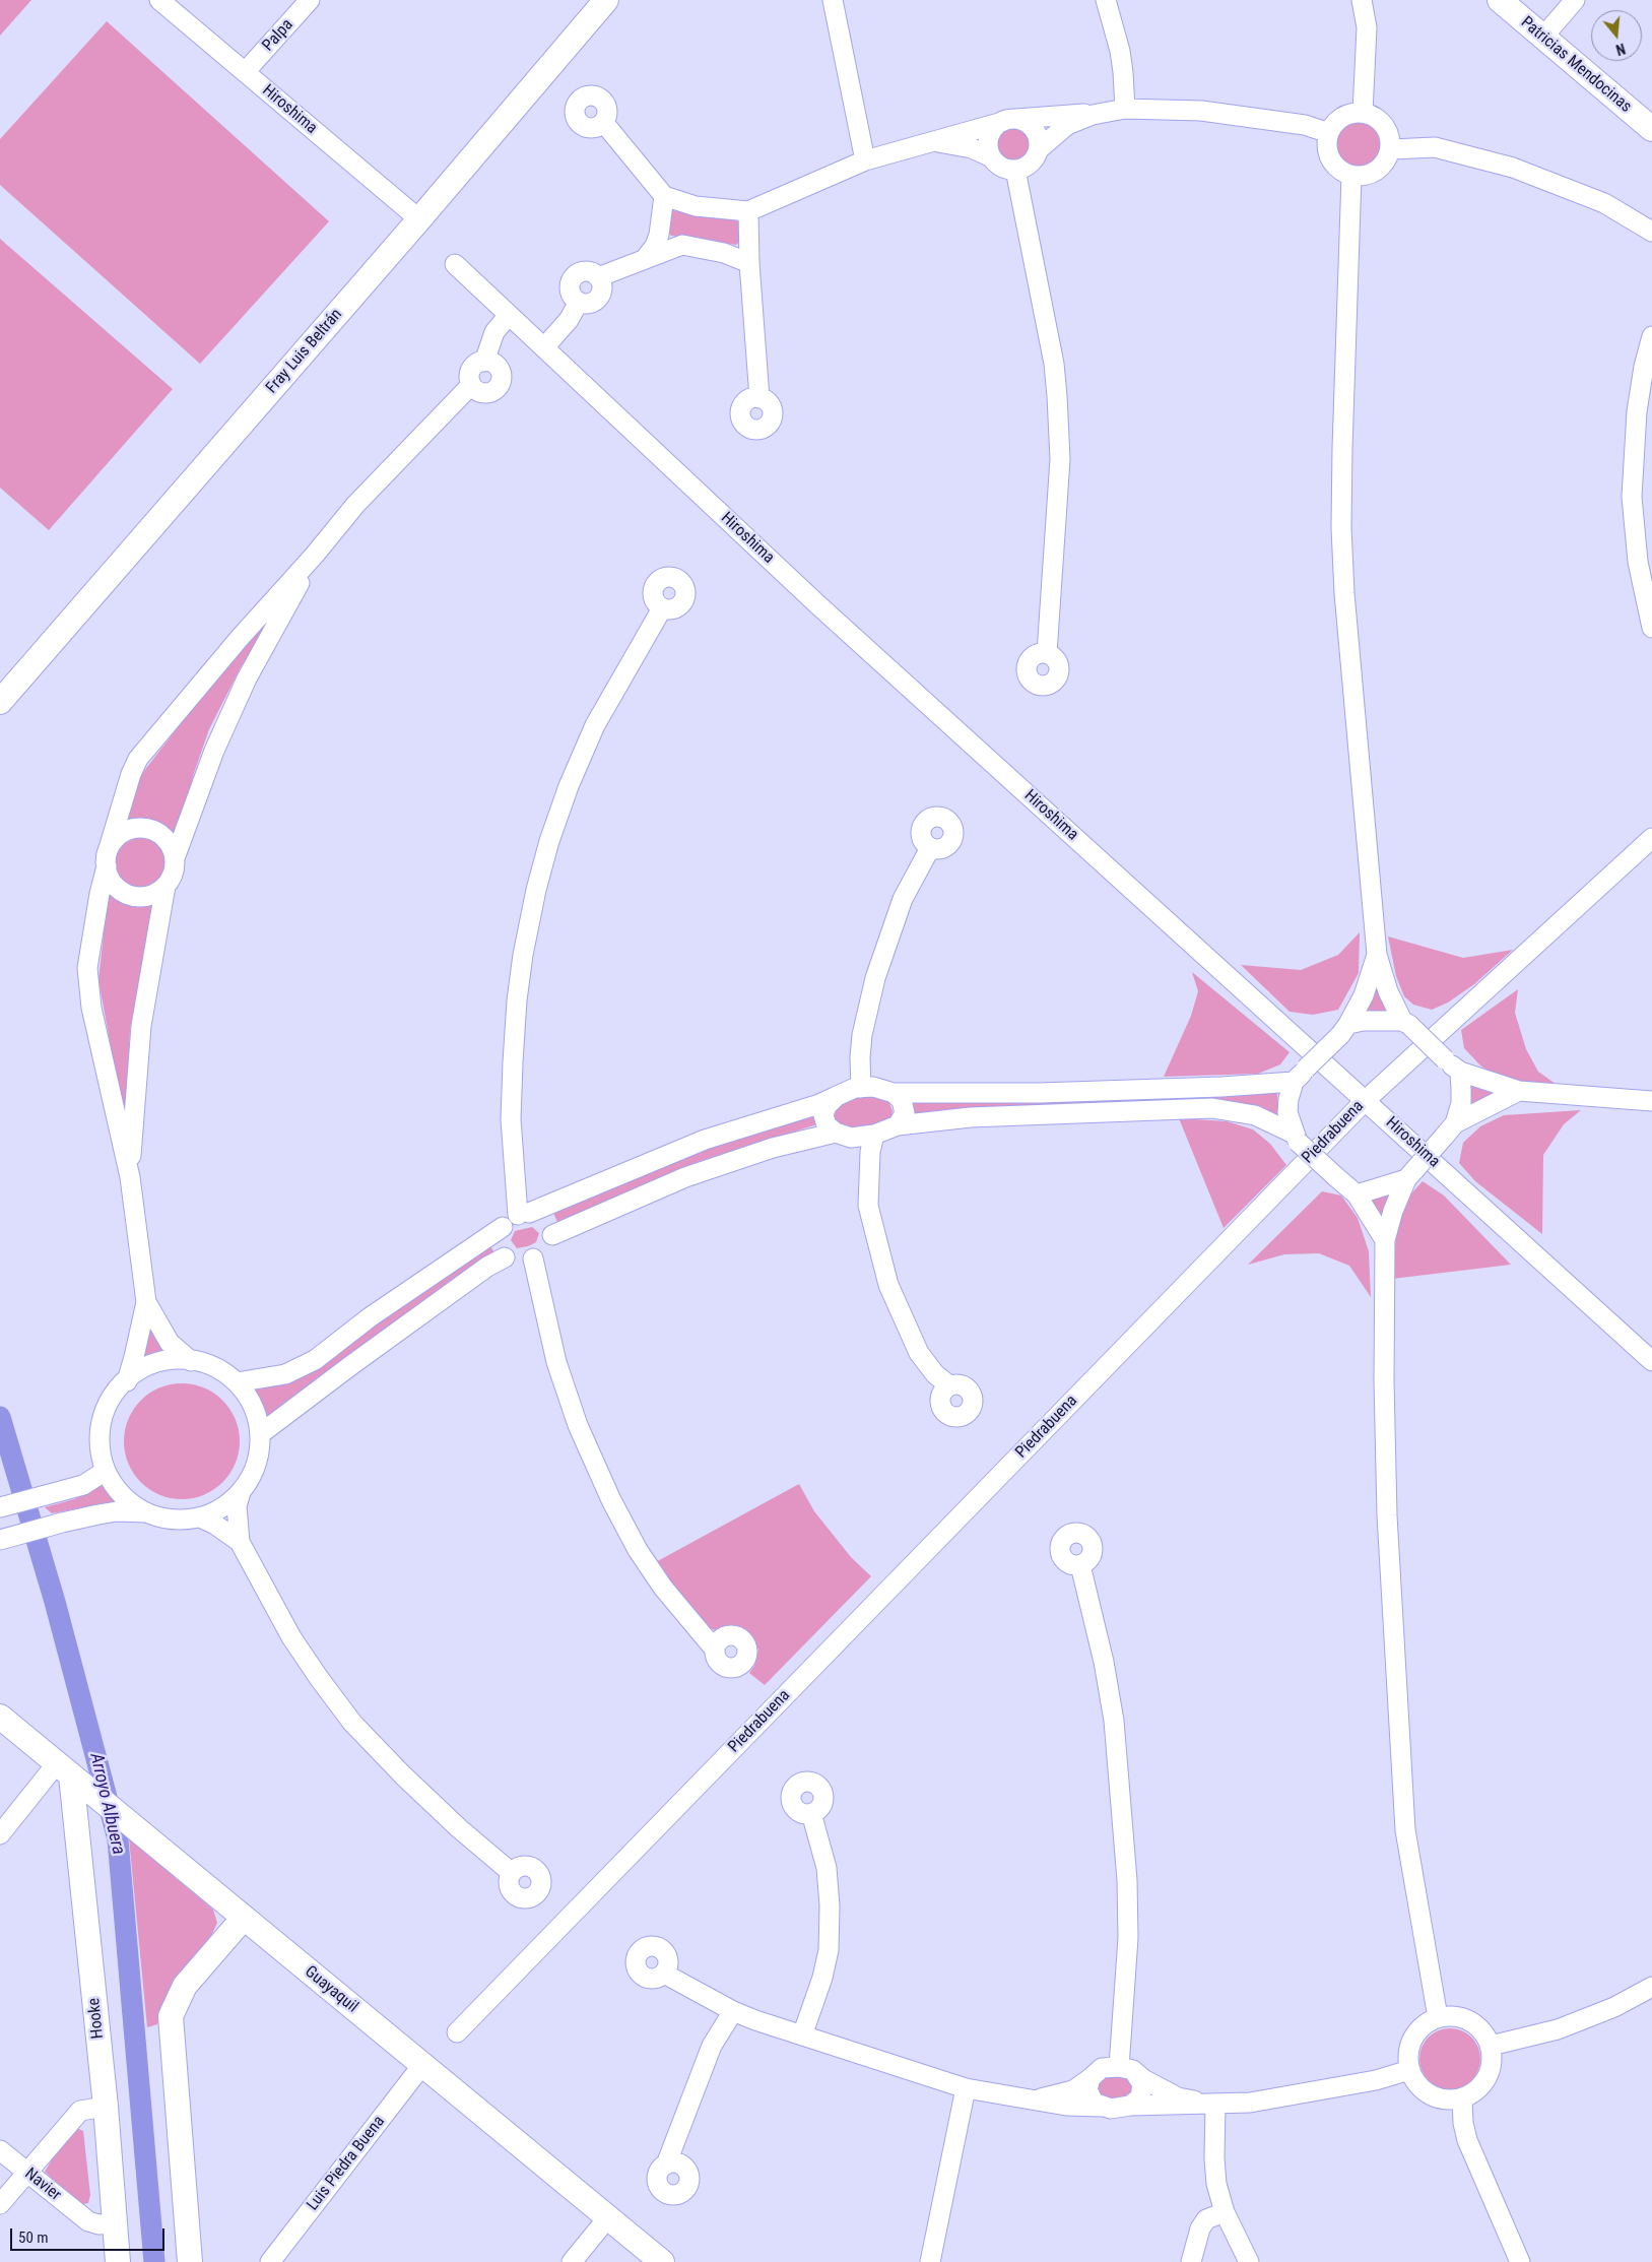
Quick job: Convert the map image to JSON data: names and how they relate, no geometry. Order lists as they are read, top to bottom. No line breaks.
{"streets":{"street":["Palpa","Patricias Mendocinas","Hiroshima","Fray Luis Beltrán","Piedrabuena","Guayaquil","Hooke","Luis Piedra Buena","Navier"]},"crossings":[["Palpa","Hiroshima"],["Hiroshima","Fray Luis Beltrán"],["Hiroshima","Piedrabuena"],["Guayaquil","Hooke"],["Guayaquil","Luis Piedra Buena"],["Hooke","Navier"]],"water":["Arroyo Albuera"],"scale_bar":"50 m","north":"bottom"}
